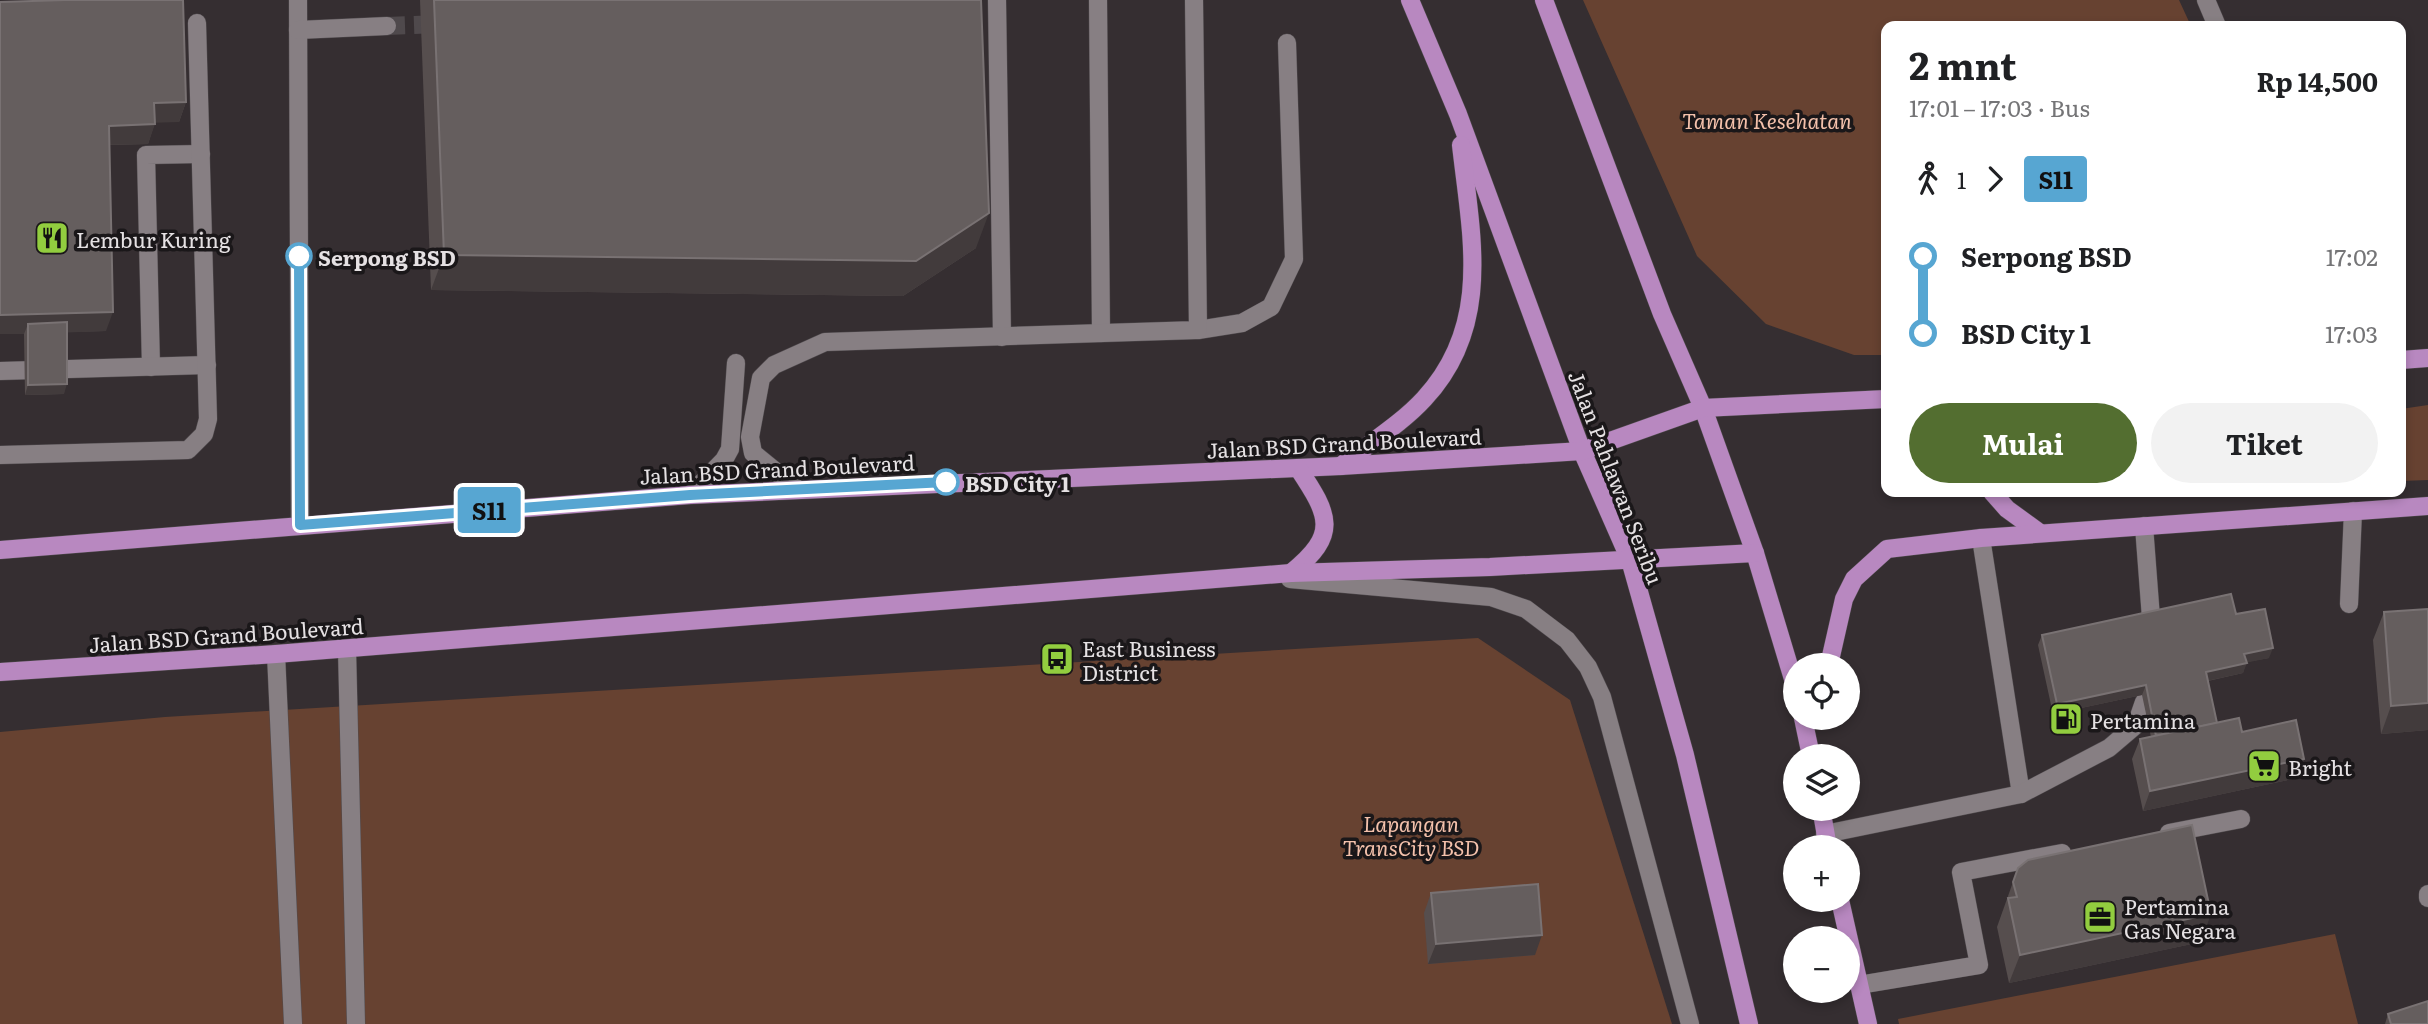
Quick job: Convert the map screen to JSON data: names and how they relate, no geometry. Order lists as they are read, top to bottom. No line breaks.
{"streets":{"main road":["Jalan BSD Grand Boulevard","Jalan Pahlawan Seribu"]},"crossings":[["Jalan BSD Grand Boulevard","Jalan Pahlawan Seribu"]],"parks":["Taman Kesehatan","Lapangan TransCity BSD"],"places":{"restaurant":["Lembur Kuring"],"other":["Serpong BSD","BSD City 1"],"bus stop":["East Business District"],"fuel station":["Pertamina"],"supermarket":["Bright"],"office":["Pertamina Gas Negara"]},"lines":["bus line S11"],"page":{"on_map":"S11","heading":["2 mnt","17:01 – 17:03 · Bus","Rp 14,500"],"legs":["1","S11"],"list":[{"name":"Serpong BSD","value":"17:02"},{"name":"BSD City 1","value":"17:03"}],"buttons":["Mulai","Tiket"],"map_buttons":["+","−"]}}
